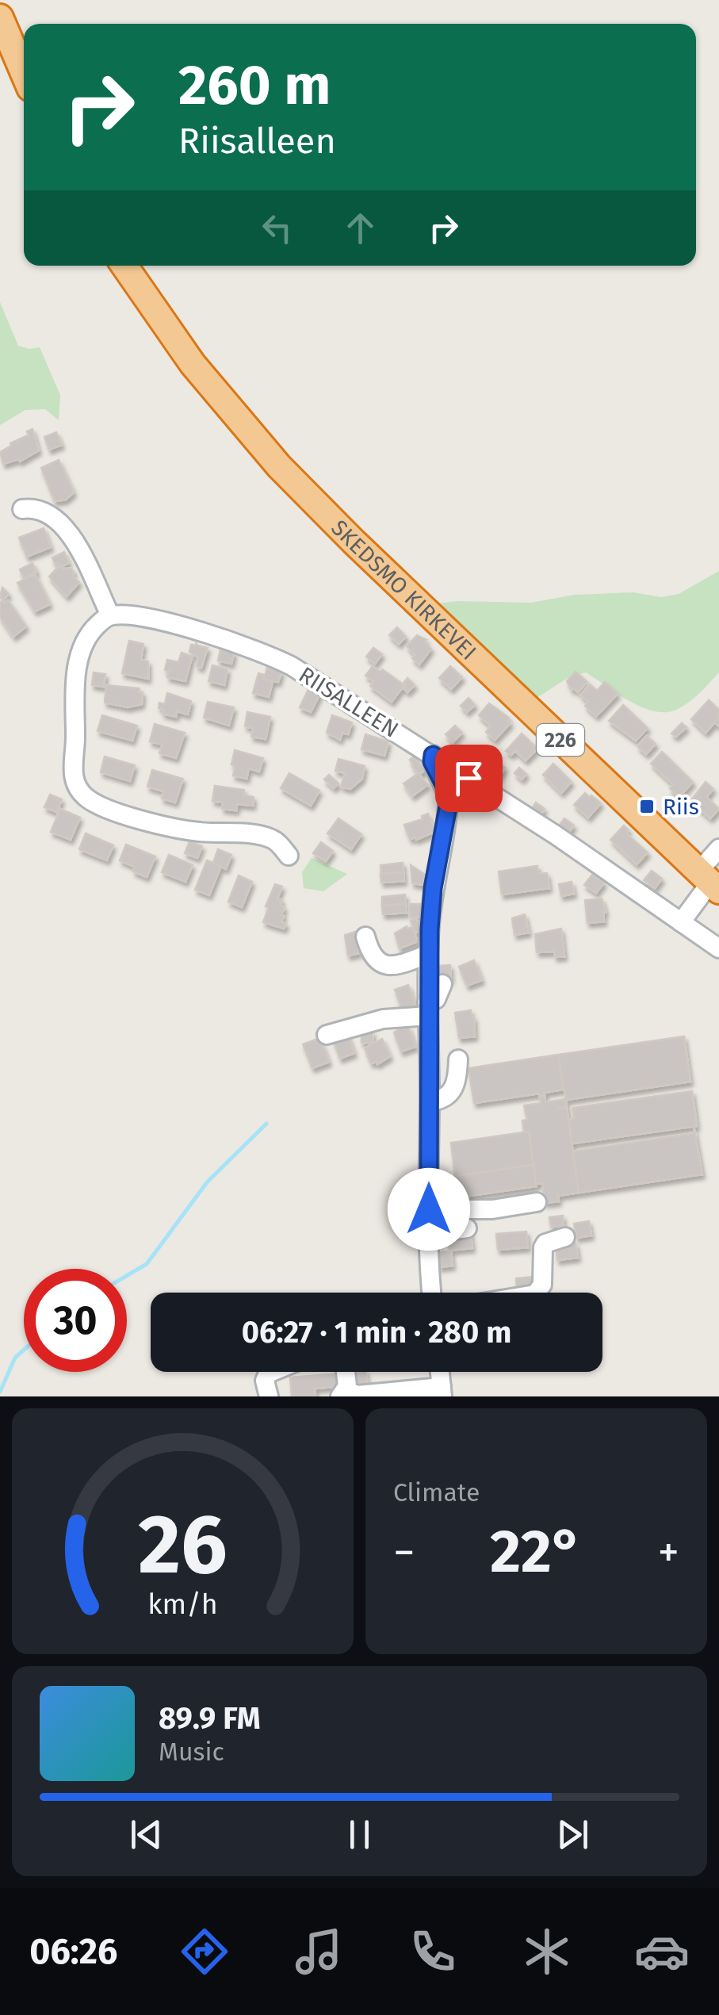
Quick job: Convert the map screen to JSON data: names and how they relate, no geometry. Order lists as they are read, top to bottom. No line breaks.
{"streets":{"highway":["SKEDSMO KIRKEVEI","226"],"street":["RIISALLEEN"]},"places":{"transit":["Riis"]},"page":{"turn":["260 m","Riisalleen"],"limit":"30","trip":"06:27 · 1 min · 280 m","tile":"Climate","heat":["−","22°","+"],"song":["89.9 FM","Music"],"tabs":"06:26","gauge":["26","km/h"]}}
